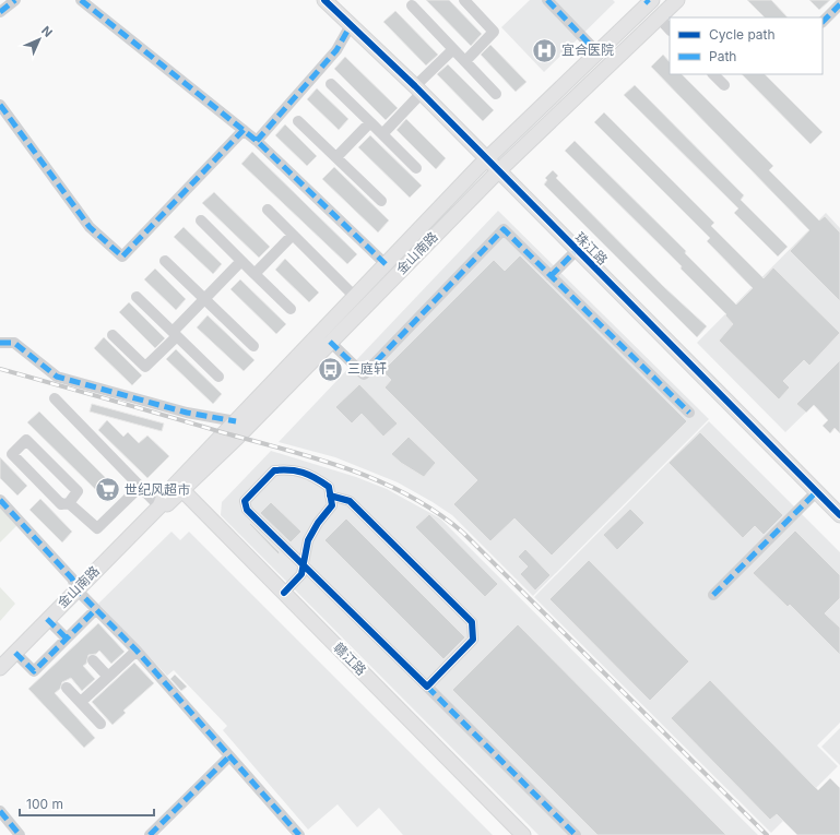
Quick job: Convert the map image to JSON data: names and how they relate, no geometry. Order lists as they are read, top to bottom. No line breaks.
{"streets":{"main road":["珠江路","金山南路","赣江路"]},"crossings":[["珠江路","金山南路"],["金山南路","赣江路"]],"places":{"hospital":["宜合医院"],"bus stop":["三庭轩"],"supermarket":["世纪风超市"]},"legend":["Cycle path","Path"],"scale_bar":"100 m","north":"top right"}
